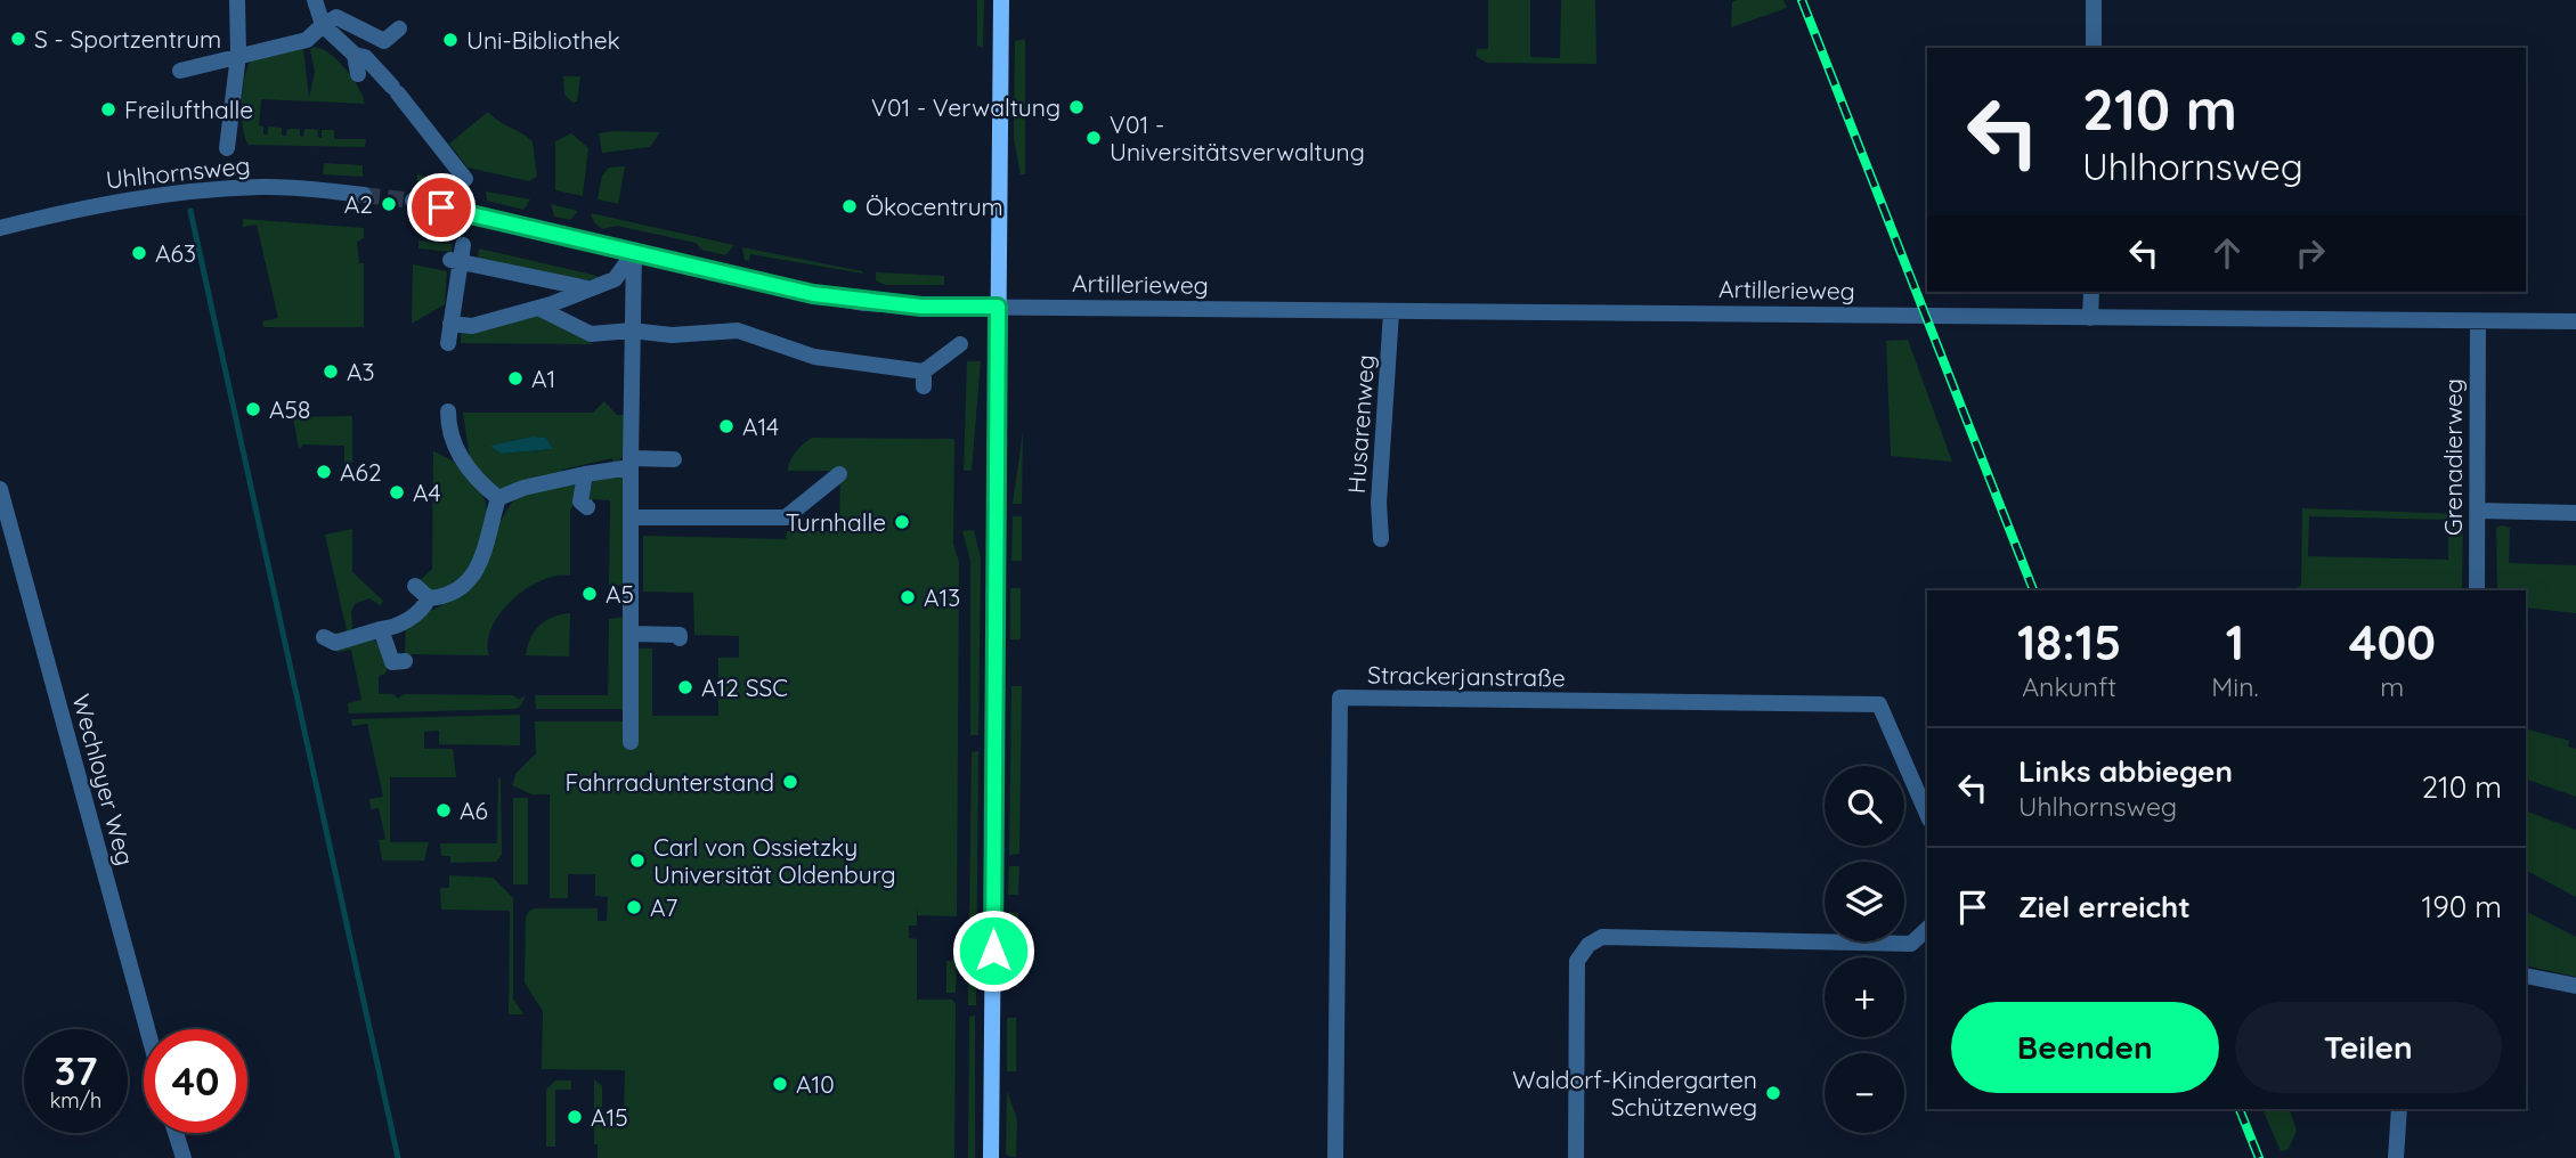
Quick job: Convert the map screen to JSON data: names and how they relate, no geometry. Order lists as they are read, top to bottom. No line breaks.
{"streets":{"street":["Uhlhornsweg","Artillerieweg","Husarenweg","Grenadierweg","Strackerjanstraße","Wechloyer Weg"]},"crossings":[["Artillerieweg","Husarenweg"],["Artillerieweg","Grenadierweg"]],"places":["S - Sportzentrum","Uni-Bibliothek","V01 - Verwaltung","Freilufthalle","V01 - Universitätsverwaltung","A2","Ökocentrum","A63","A3","A1","A58","A14","A62","A4","Turnhalle","A5","A13","A12 SSC","Fahrradunterstand","A6","Carl von Ossietzky Universität Oldenburg","A7","A10","Waldorf-Kindergarten Schützenweg","A15"],"page":{"turn":["210 m","Uhlhornsweg"],"eta":["18:15","Ankunft","1","Min.","400","m"],"list":[{"name":"Links abbiegen","note":"Uhlhornsweg","value":"210 m"},{"name":"Ziel erreicht","value":"190 m"}],"map_buttons":["+","−"],"buttons":["Beenden","Teilen"],"speed":"37 km/h","limit":"40"}}
